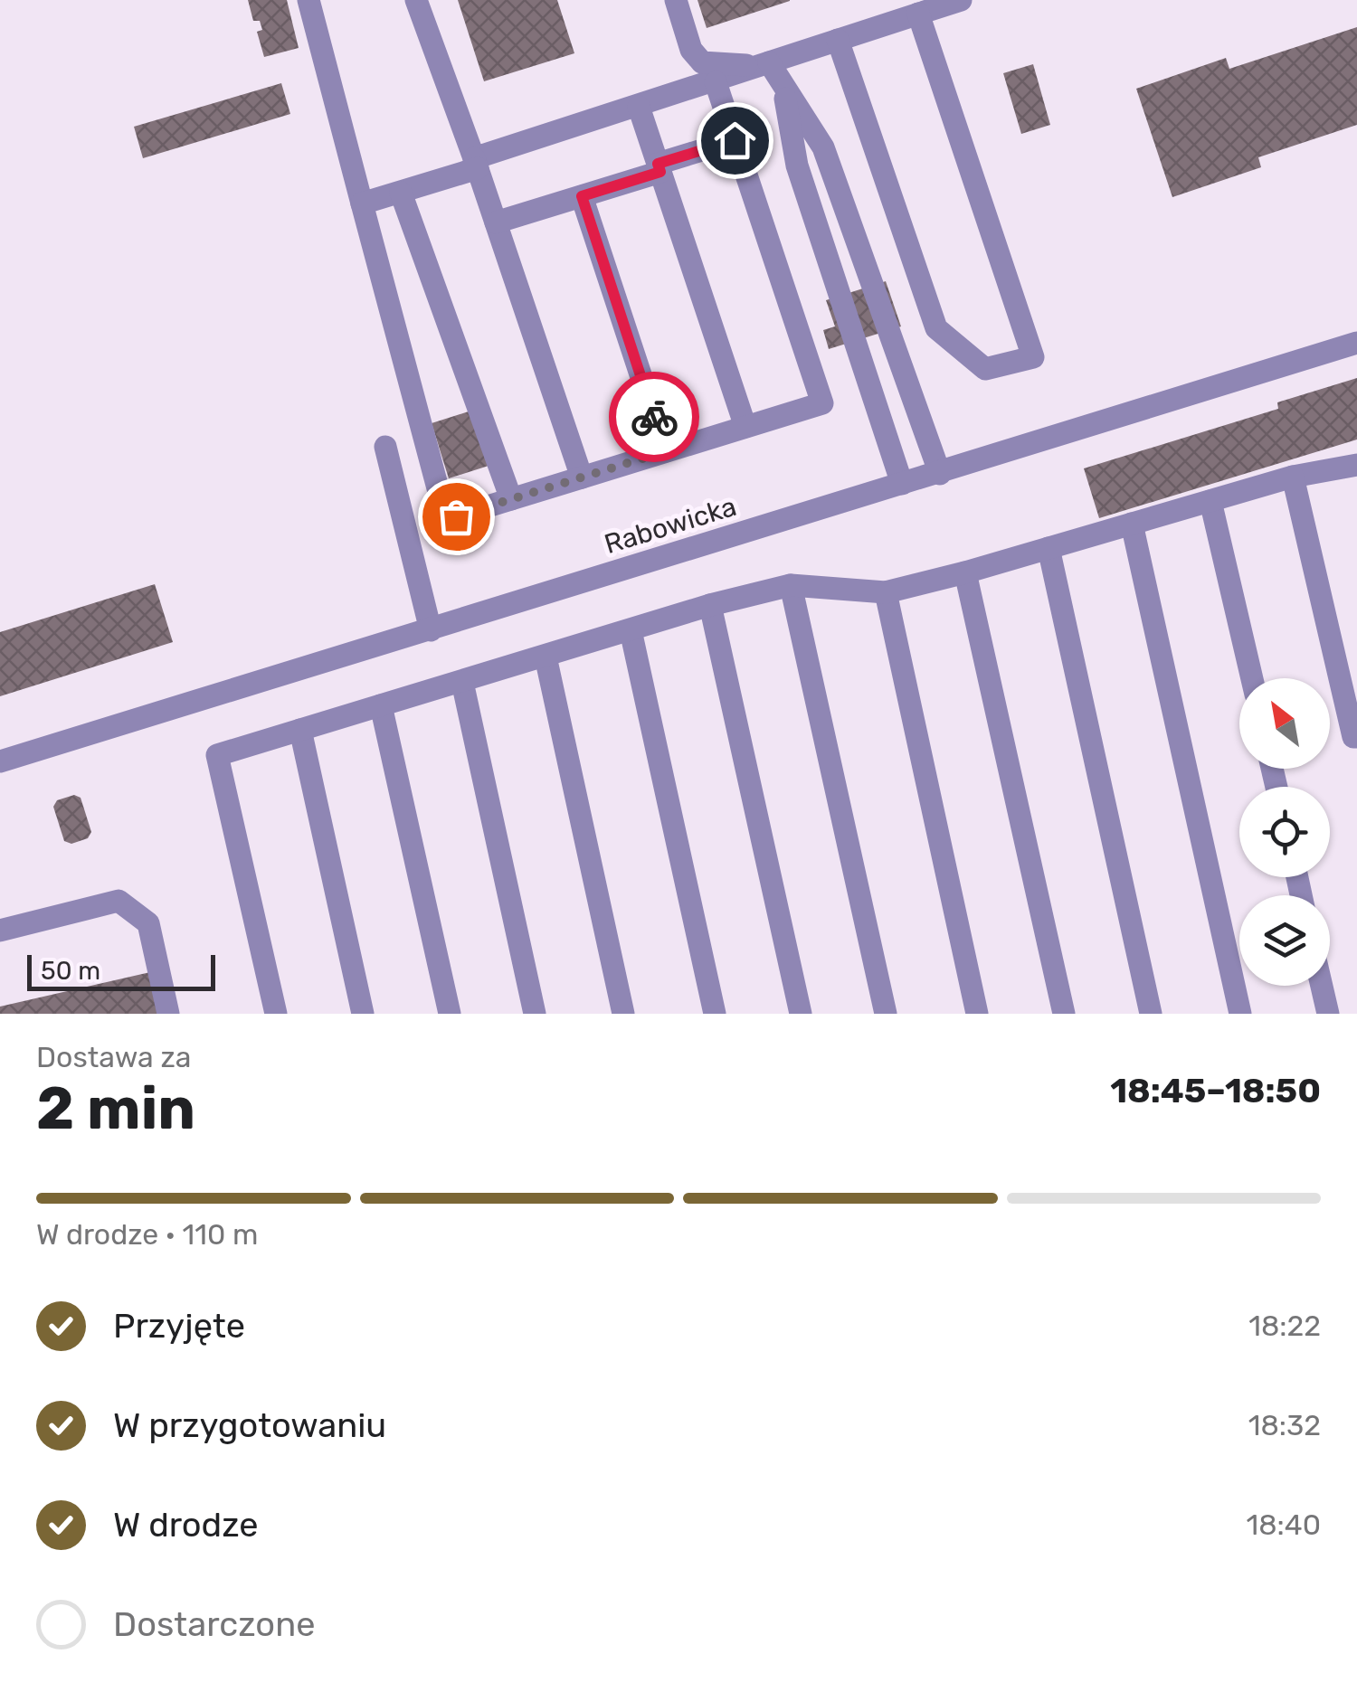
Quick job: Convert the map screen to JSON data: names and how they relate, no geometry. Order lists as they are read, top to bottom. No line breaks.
{"streets":{"street":["Rabowicka"]},"scale_bar":"50 m","north":"top left","page":{"scale":"50 m","heading":["2 min","Dostawa za","18:45–18:50"],"bar":"W drodze · 110 m","list":[["Przyjęte","18:22"],["W przygotowaniu","18:32"],["W drodze","18:40"],"Dostarczone"]}}
